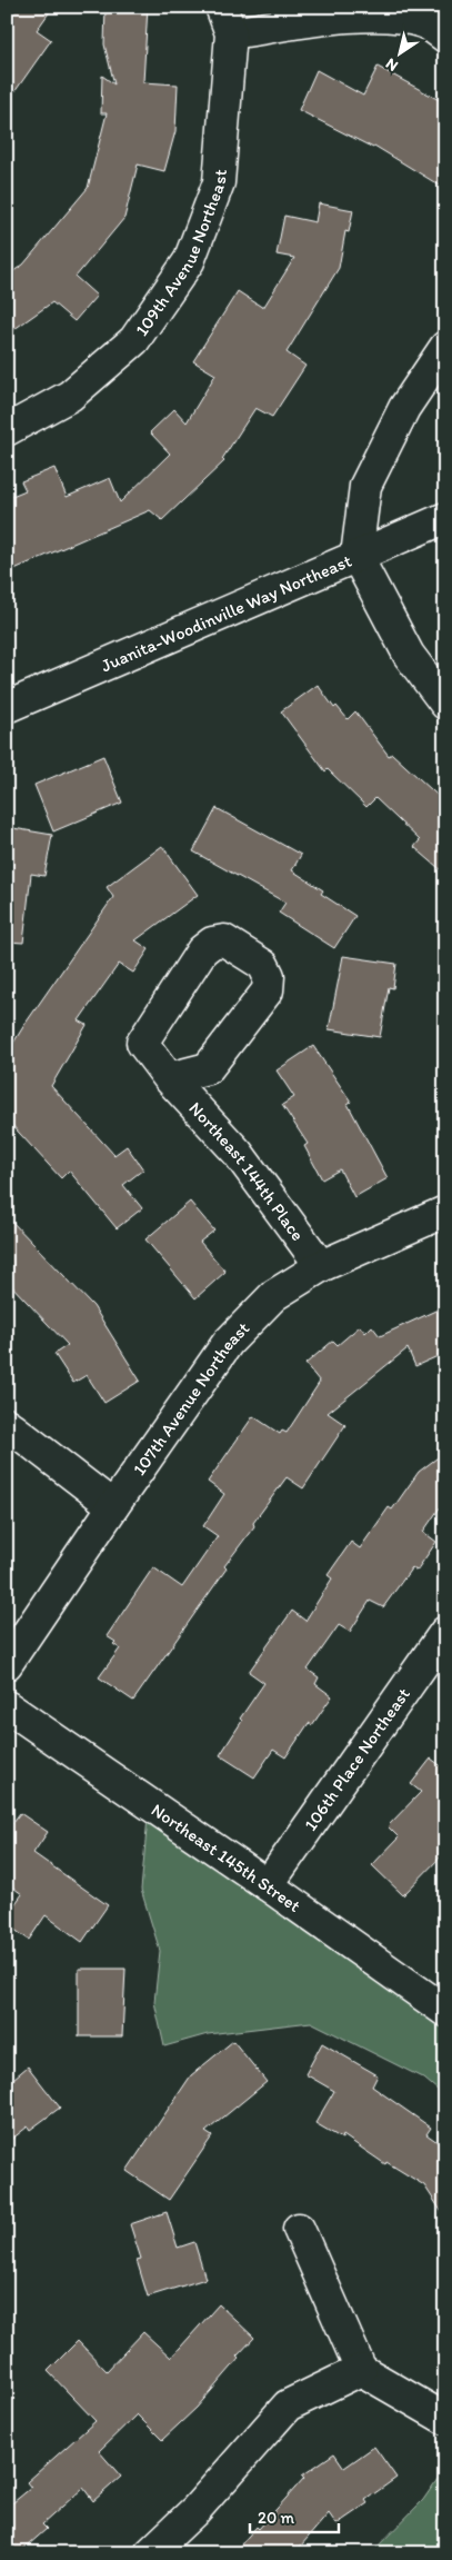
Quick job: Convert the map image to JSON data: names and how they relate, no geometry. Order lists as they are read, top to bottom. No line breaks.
{"streets":{"street":["109th Avenue Northeast","Juanita-Woodinville Way Northeast","Northeast 144th Place","107th Avenue Northeast","106th Place Northeast","Northeast 145th Street"]},"crossings":[["Northeast 144th Place","107th Avenue Northeast"],["106th Place Northeast","Northeast 145th Street"]],"scale_bar":"20 m","north":"bottom left"}
